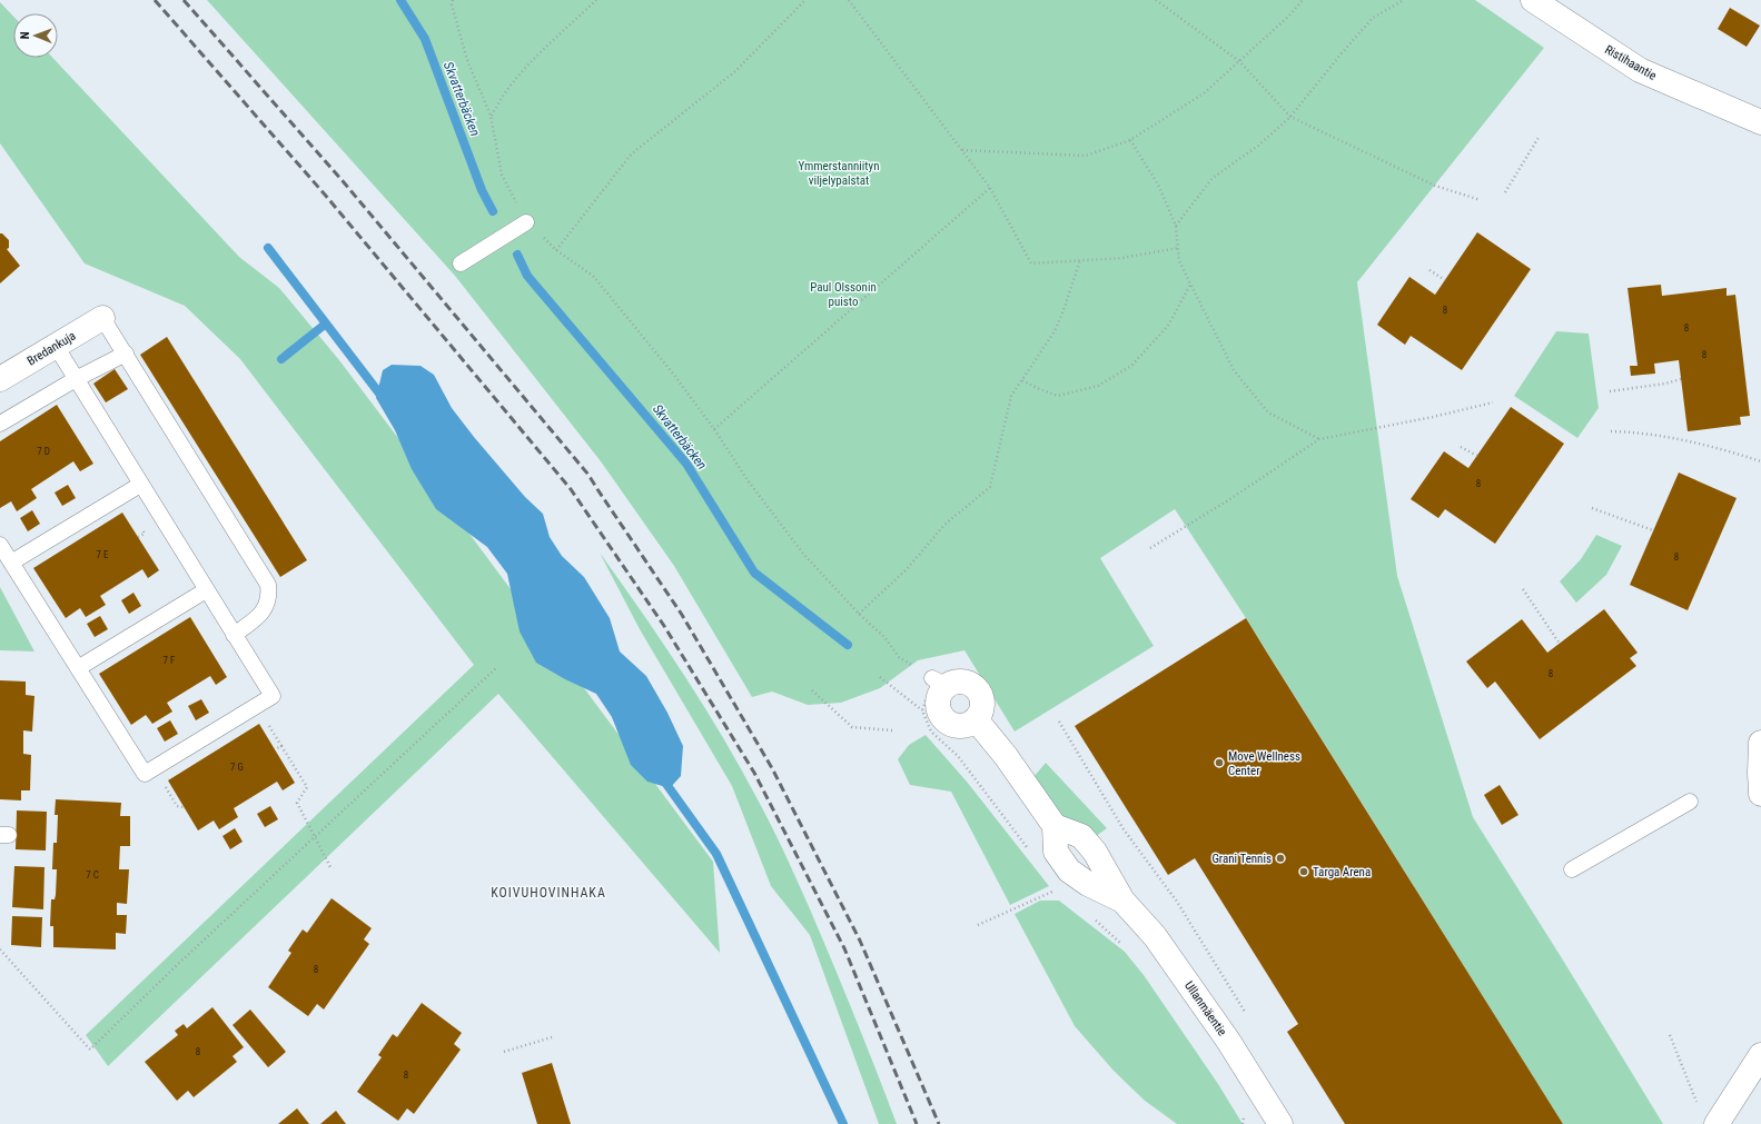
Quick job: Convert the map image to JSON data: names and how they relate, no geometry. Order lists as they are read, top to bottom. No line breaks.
{"streets":{"street":["Ristihaantie","Bredankuja","Ullanmäentie"]},"districts":["KOIVUHOVINHAKA"],"water":["Skvatterbäcken"],"parks":["Ymmerstanniityn viljelypalstat","Paul Olssonin puisto"],"places":["Move Wellness Center","Grani Tennis","Targa Arena"],"house_numbers":["8","8","8","7 D","8","7 E","8","7 F","8","7 G","7 C","8","8","8"],"north":"left"}
